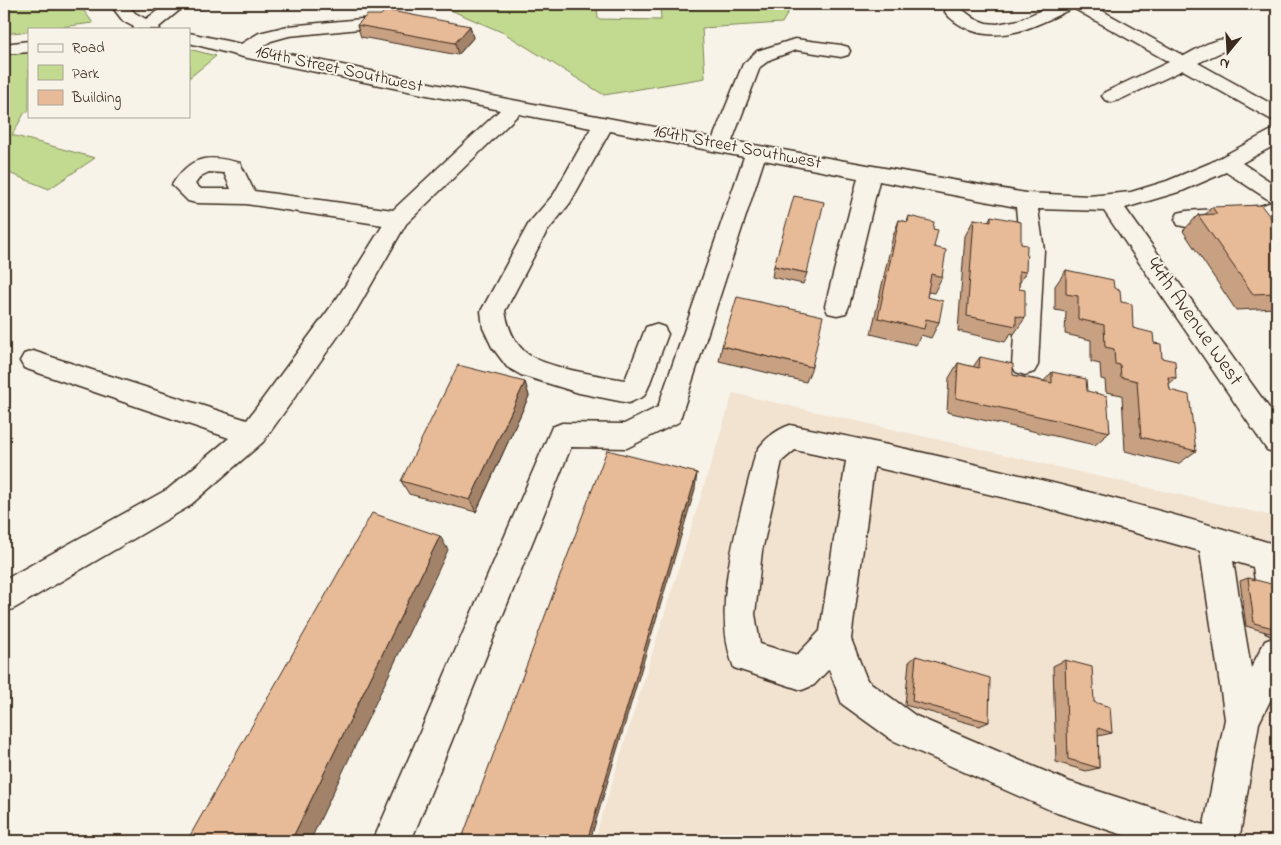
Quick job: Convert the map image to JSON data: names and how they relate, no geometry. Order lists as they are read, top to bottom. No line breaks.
{"streets":{"street":["164th Street Southwest","44th Avenue West"]},"crossings":[["164th Street Southwest","44th Avenue West"]],"legend":["Road","Park","Building"],"north":"bottom"}
